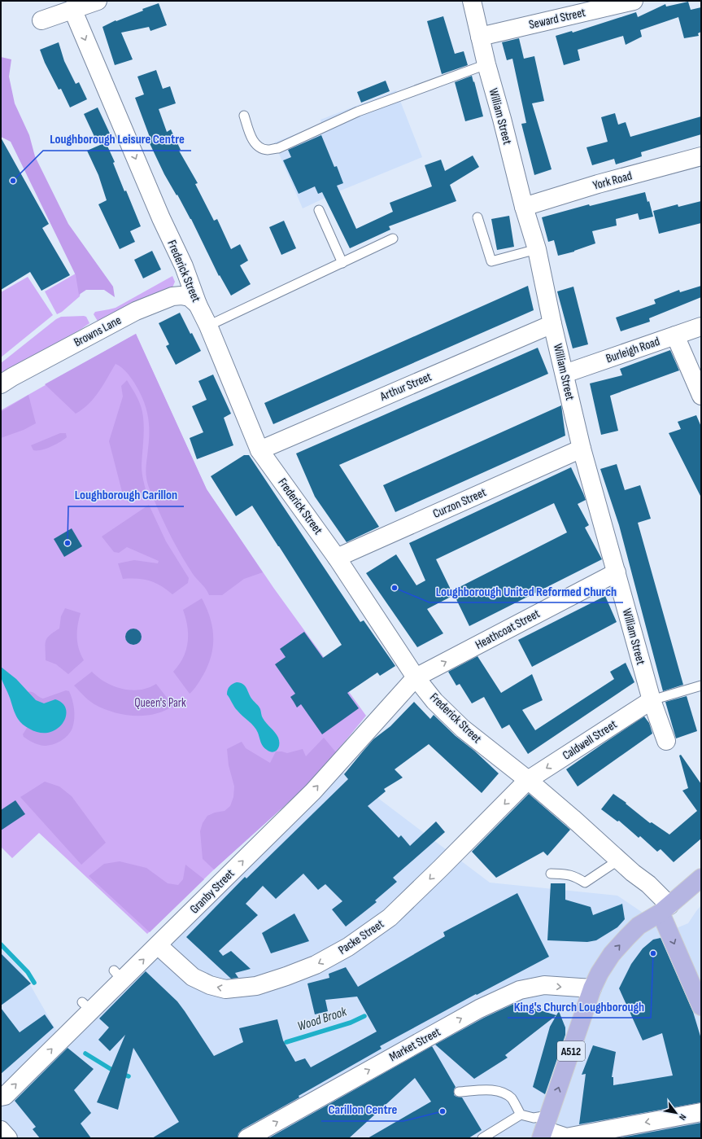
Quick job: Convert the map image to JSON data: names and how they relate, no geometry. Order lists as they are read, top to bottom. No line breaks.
{"streets":{"main road":["A512"],"street":["Seward Street","William Street","York Road","Frederick Street","Browns Lane","Burleigh Road","Arthur Street","Curzon Street","Heathcoat Street","Caldwell Street","Granby Street","Packe Street","Market Street"]},"crossings":[["Seward Street","William Street"],["William Street","York Road"],["William Street","Burleigh Road"],["William Street","Arthur Street"],["William Street","Curzon Street"],["William Street","Heathcoat Street"],["William Street","Caldwell Street"],["Frederick Street","Browns Lane"],["Frederick Street","Arthur Street"],["Frederick Street","Curzon Street"],["Frederick Street","Heathcoat Street"],["Frederick Street","Caldwell Street"],["Frederick Street","Granby Street"],["Frederick Street","Packe Street"],["Frederick Street","A512"],["Heathcoat Street","Granby Street"],["Caldwell Street","Packe Street"],["Granby Street","Packe Street"],["Market Street","A512"]],"one_way":["Heathcoat Street","Caldwell Street","Granby Street","Packe Street","Market Street"],"water":["Wood Brook"],"parks":["Queen's Park"],"places":["Loughborough Leisure Centre","Loughborough Carillon","Loughborough United Reformed Church","King's Church Loughborough","Carillon Centre"],"north":"bottom right"}
